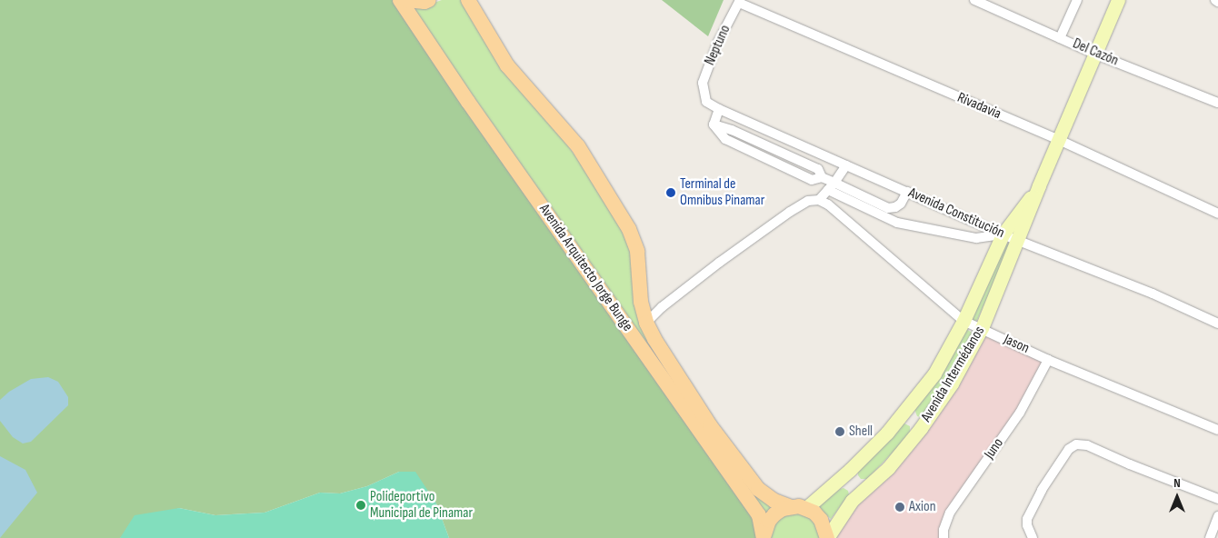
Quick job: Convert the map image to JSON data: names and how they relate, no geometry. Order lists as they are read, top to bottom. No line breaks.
{"streets":{"main road":["Avenida Arquitecto Jorge Bunge","Avenida Intermédanos"],"street":["Neptuno","Del Cazón","Rivadavia","Avenida Constitución","Jason","Juno"]},"crossings":[["Neptuno","Rivadavia"],["Neptuno","Avenida Constitución"],["Del Cazón","Avenida Intermédanos"],["Rivadavia","Avenida Intermédanos"],["Avenida Constitución","Avenida Intermédanos"],["Avenida Arquitecto Jorge Bunge","Avenida Intermédanos"],["Jason","Avenida Intermédanos"],["Jason","Juno"]],"places":["Terminal de Omnibus Pinamar","Shell","Polideportivo Municipal de Pinamar","Axion"],"north":"top"}
